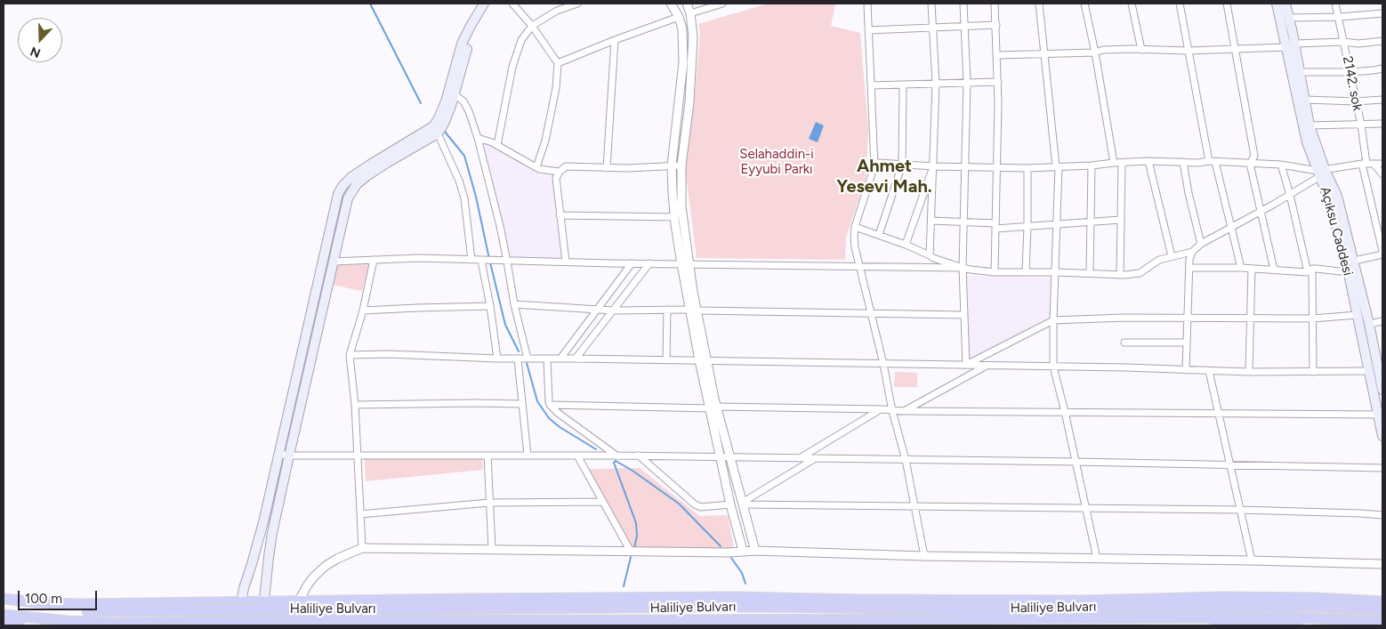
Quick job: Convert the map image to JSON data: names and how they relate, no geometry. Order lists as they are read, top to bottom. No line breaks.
{"streets":{"highway":["Haliliye Bulvarı"],"main road":["Açıksu Caddesi"],"street":["2142. sok"]},"districts":["Ahmet Yesevi Mah."],"parks":["Selahaddin-i Eyyubi Parkı"],"scale_bar":"100 m","north":"bottom"}
